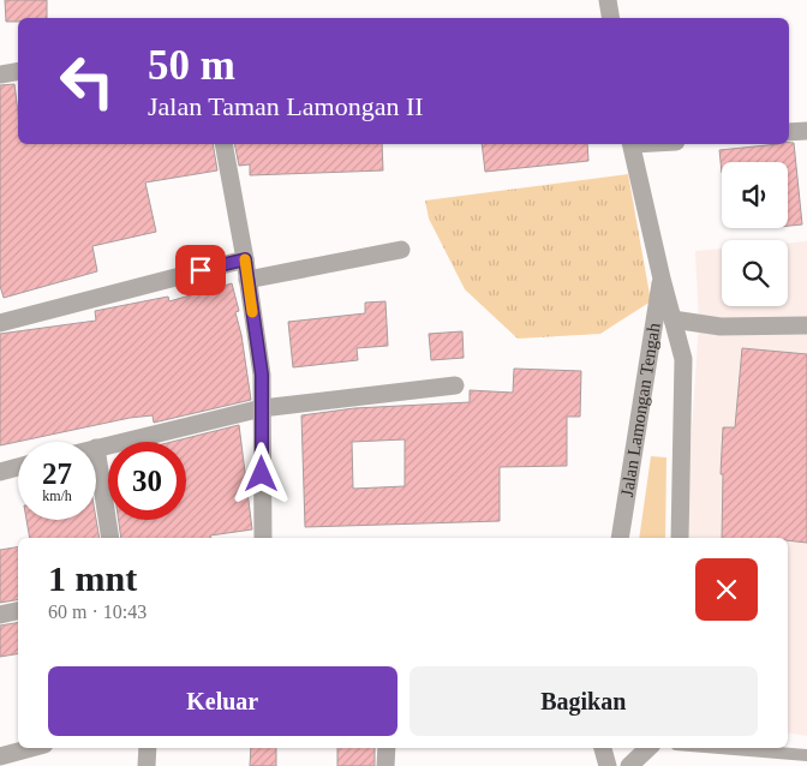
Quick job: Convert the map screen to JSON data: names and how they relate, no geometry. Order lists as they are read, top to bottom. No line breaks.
{"streets":{"street":["Jalan Lamongan Tengah"]},"page":{"turn":["50 m","Jalan Taman Lamongan II"],"speed":"27 km/h","limit":"30","heading":["1 mnt","60 m · 10:43"],"buttons":["Keluar","Bagikan"]}}
